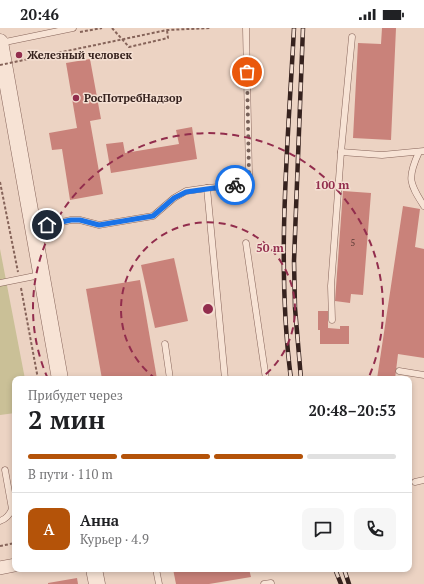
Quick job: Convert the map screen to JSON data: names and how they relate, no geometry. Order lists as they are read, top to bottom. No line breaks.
{"places":["Железный человек","РосПотребНадзор"],"house_numbers":["5"],"page":{"status":"20:46","heading":["2 мин","Прибудет через","20:48–20:53"],"panel":["Анна","Курьер · 4.9"],"bar":"В пути · 110 m","round":"А"},"rings":["100 m","50 m"]}
